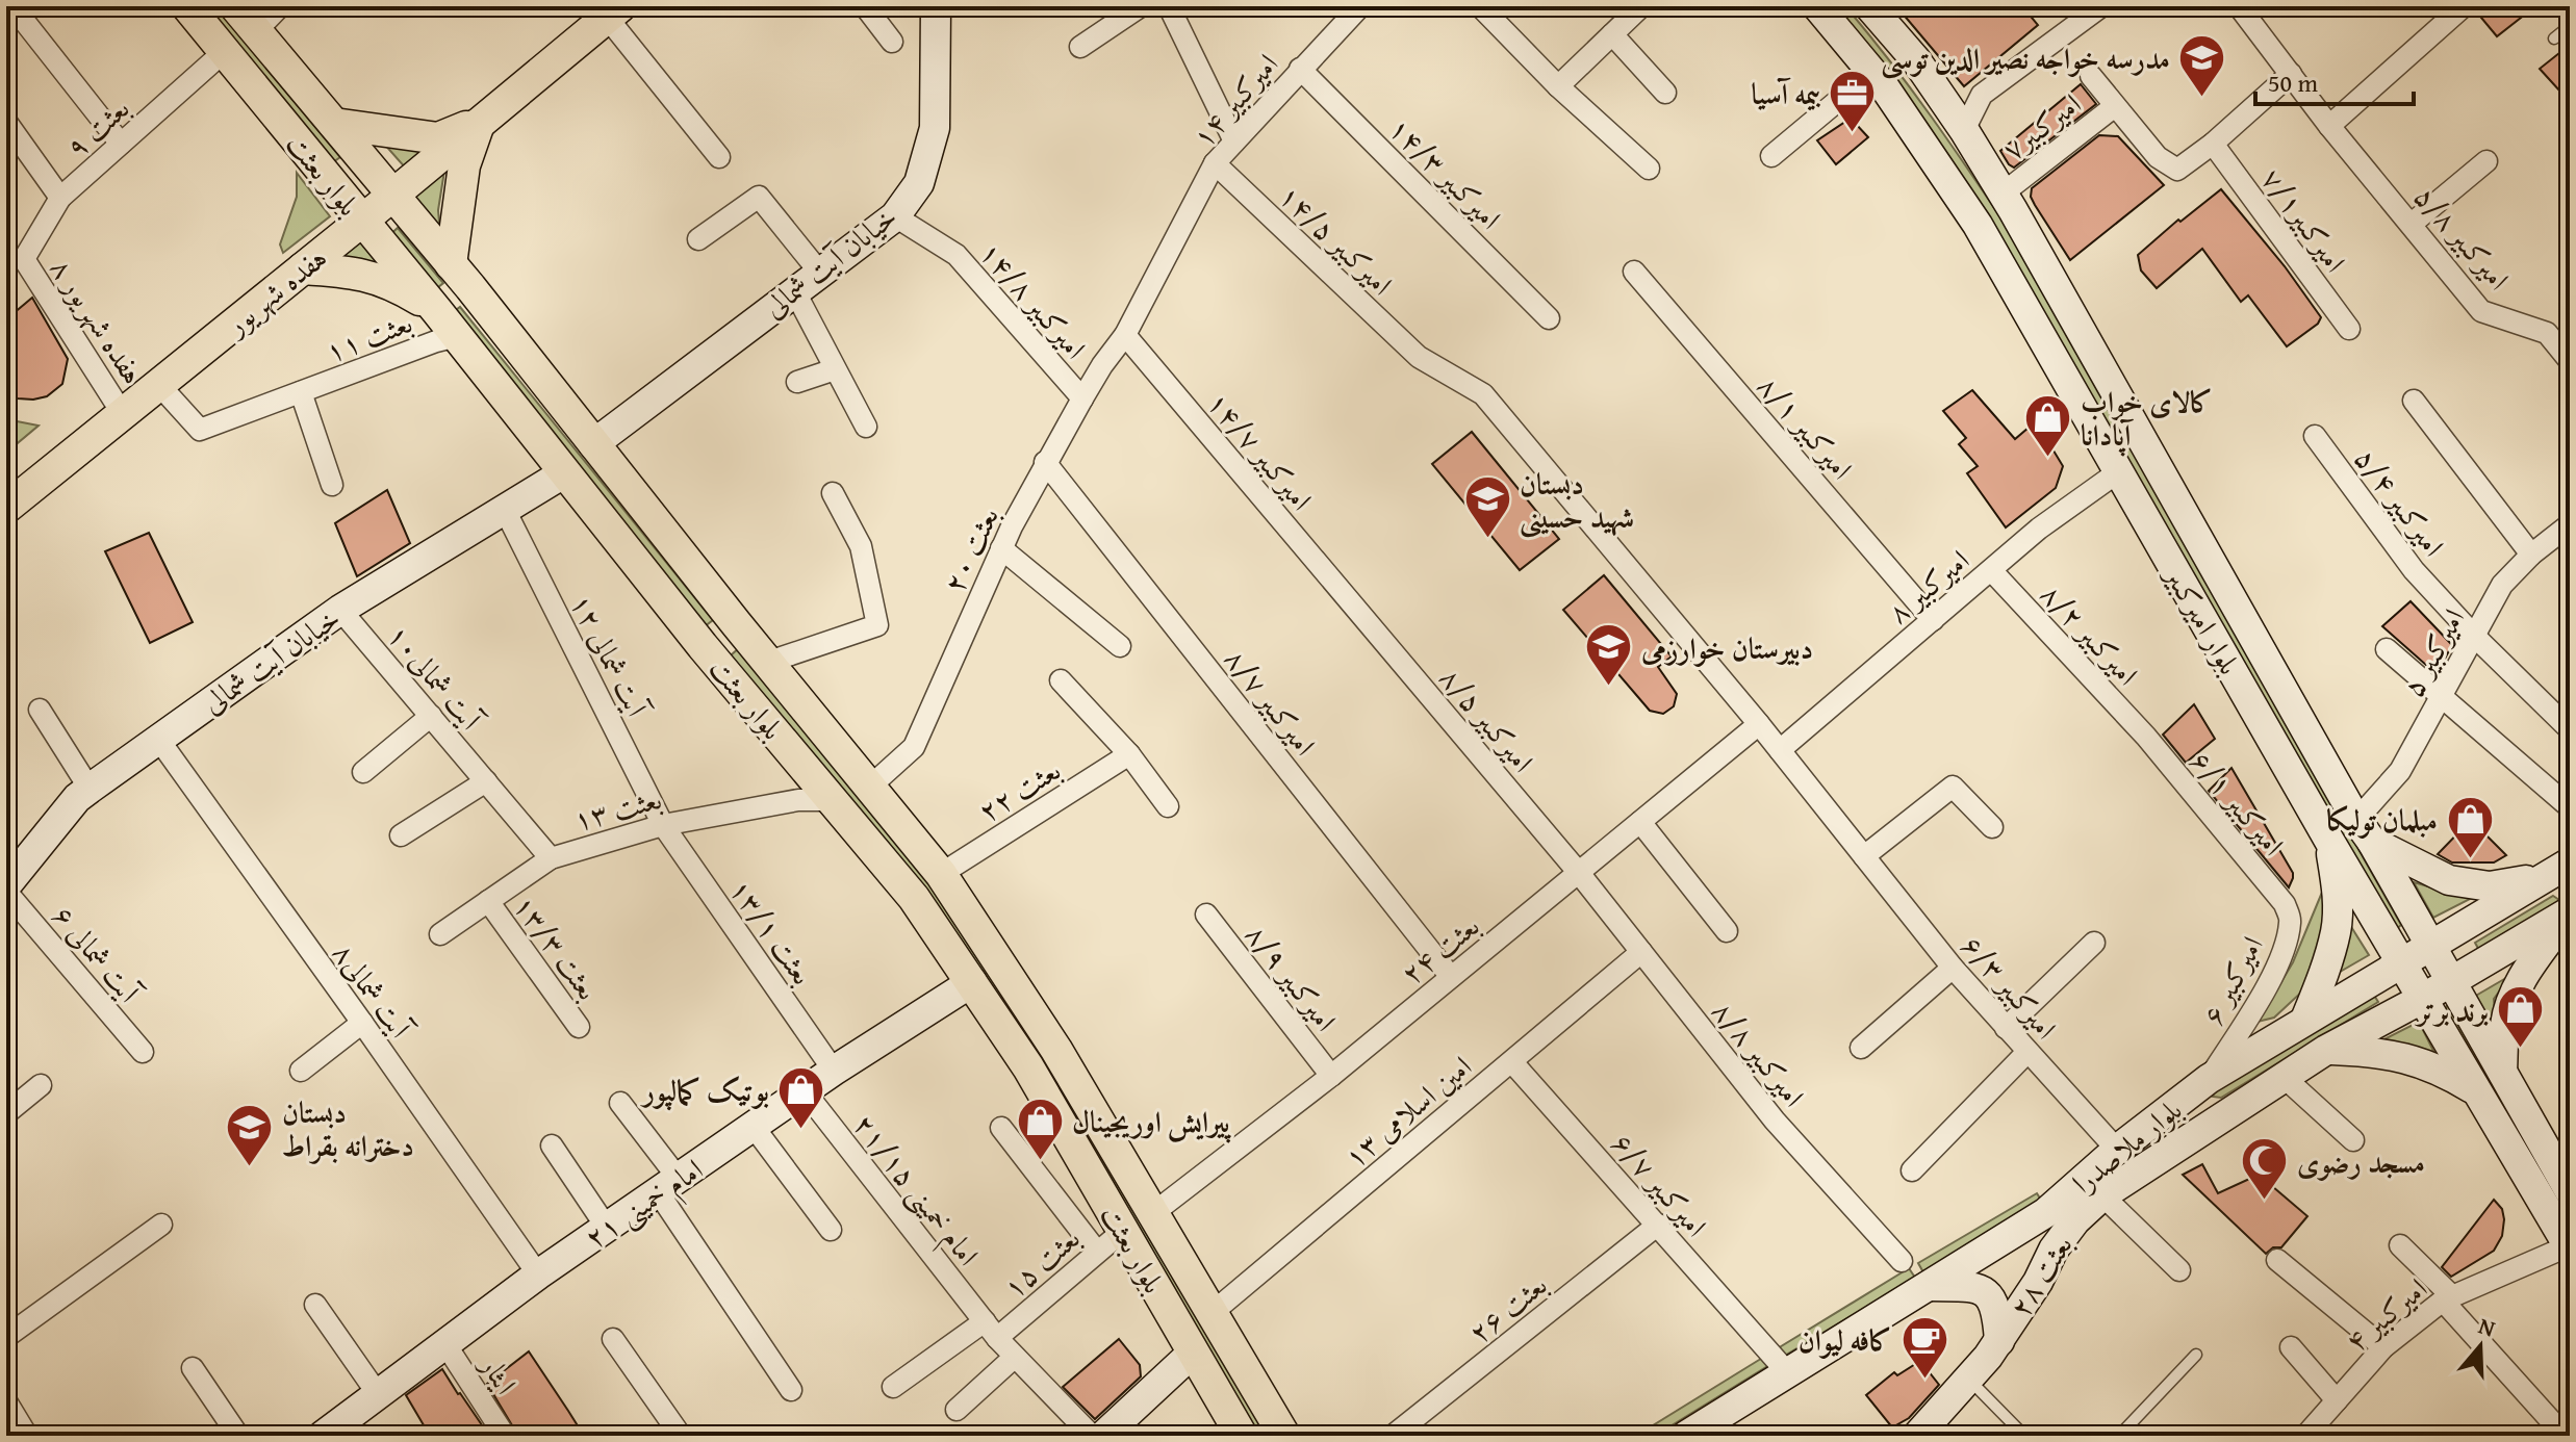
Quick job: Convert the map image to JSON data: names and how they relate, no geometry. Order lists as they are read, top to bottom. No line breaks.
{"streets":{"main road":["بلوار بعثت","خیابان آیت شمالی","هفده شهریور","بلوار امیرکبیر","بلوار ملاصدرا","امام خمینی ۲۱","بعثت ۲۸"],"street":["امیرکبیر ۱۴","امیرکبیر۷","۹ بعثت","امیرکبیر ۱۴/۳","امیرکبیر۷/۱","امیرکبیر ۵/۸","امیرکبیر ۱۴/۵","امیرکبیر ۱۴/۸","هفده شهریور ۸","بعثت ۱۱","امیرکبیر ۸/۱","امیرکبیر ۱۴/۷","امیرکبیر ۵/۴","بعثت ۲۰","امیرکبیر ۸","امیرکبیر ۸/۲","امیرکبیر ۵","آیت شمالی ۱۲","آیت شمالی۱۰","امیرکبیر ۸/۷","امیرکبیر ۸/۵","بعثت ۲۲","امیرکبیر ۶/۱","بعثت ۱۳","بعثت ۱۳/۱","بعثت ۱۳/۳","بعثت ۲۴","آیت شمالی ۶","امیرکبیر ۸/۹","امیرکبیر ۶","امیرکبیر ۶/۳","آیت شمالی۸","امیرکبیر ۸/۸","امین اسلامی ۱۳","امیرکبیر ۶/۷","امام خمینی ۲۱/۱۵","بعثت ۱۵","بعثت ۲۶","امیرکبیر ۴","ایثار"]},"crossings":[["امیرکبیر ۱۴","امیرکبیر ۱۴/۳"],["امیرکبیر ۱۴","امیرکبیر ۱۴/۵"],["امیرکبیر ۱۴","امیرکبیر ۱۴/۷"],["امیرکبیر ۱۴","بعثت ۲۰"],["امیرکبیر۷","بلوار امیرکبیر"],["۹ بعثت","بلوار بعثت"],["۹ بعثت","هفده شهریور ۸"],["بلوار بعثت","خیابان آیت شمالی"],["بلوار بعثت","هفده شهریور"],["بلوار بعثت","بعثت ۱۱"],["بلوار بعثت","بعثت ۲۰"],["بلوار بعثت","بعثت ۲۲"],["بلوار بعثت","بعثت ۱۳"],["بلوار بعثت","بعثت ۲۴"],["بلوار بعثت","امین اسلامی ۱۳"],["بلوار بعثت","امام خمینی ۲۱"],["بلوار بعثت","بعثت ۱۵"],["امیرکبیر ۱۴/۵","بعثت ۲۴"],["امیرکبیر ۱۴/۵","امیرکبیر ۶/۳"],["خیابان آیت شمالی","امیرکبیر ۱۴/۸"],["خیابان آیت شمالی","آیت شمالی ۱۲"],["خیابان آیت شمالی","آیت شمالی۱۰"],["خیابان آیت شمالی","آیت شمالی۸"],["هفده شهریور","هفده شهریور ۸"],["هفده شهریور","بعثت ۱۱"],["امیرکبیر ۱۴/۸","بعثت ۲۰"],["امیرکبیر ۸/۱","امیرکبیر ۸"],["امیرکبیر ۱۴/۷","بعثت ۲۰"],["امیرکبیر ۱۴/۷","امیرکبیر ۸/۵"],["امیرکبیر ۵/۴","امیرکبیر ۵"],["بعثت ۲۰","امیرکبیر ۸/۷"],["امیرکبیر ۸","بلوار امیرکبیر"],["امیرکبیر ۸","امیرکبیر ۸/۲"],["امیرکبیر ۸","امیرکبیر ۶/۳"],["بلوار امیرکبیر","امیرکبیر ۵"],["بلوار امیرکبیر","بلوار ملاصدرا"],["بلوار امیرکبیر","امیرکبیر ۴"],["امیرکبیر ۸/۲","امیرکبیر ۶/۱"],["آیت شمالی ۱۲","بعثت ۱۳"],["آیت شمالی ۱۲","بعثت ۱۳/۱"],["آیت شمالی۱۰","بعثت ۱۳"],["امیرکبیر ۸/۷","بعثت ۲۴"],["امیرکبیر ۸/۵","بعثت ۲۴"],["امیرکبیر ۸/۵","امیرکبیر ۸/۸"],["امیرکبیر ۶/۱","امیرکبیر ۶"],["بعثت ۱۳","بعثت ۱۳/۱"],["بعثت ۱۳","بعثت ۱۳/۳"],["بعثت ۱۳/۱","امام خمینی ۲۱"],["بعثت ۲۴","امیرکبیر ۸/۹"],["بعثت ۲۴","امیرکبیر ۶/۳"],["بعثت ۲۴","امیرکبیر ۸/۸"],["امیرکبیر ۶","بلوار ملاصدرا"],["امیرکبیر ۶/۳","بلوار ملاصدرا"],["آیت شمالی۸","امام خمینی ۲۱"],["امیرکبیر ۸/۸","امین اسلامی ۱۳"],["امین اسلامی ۱۳","امیرکبیر ۶/۷"],["بلوار ملاصدرا","امیرکبیر ۶/۷"],["بلوار ملاصدرا","بعثت ۲۸"],["امیرکبیر ۶/۷","بعثت ۲۶"],["امام خمینی ۲۱/۱۵","امام خمینی ۲۱"],["امام خمینی ۲۱/۱۵","بعثت ۱۵"],["امام خمینی ۲۱","ایثار"]],"places":{"school or university":["مدرسه خواجه نصیر الدین توسی","دبستان شهید حسینی","دبیرستان خوارزمی","دبستان دخترانه بقراط"],"office":["بیمه آسیا"],"shop":["کالای خواب آپادانا","مبلمان تولیکا","برند برتر","بوتیک کمالپور","پیرایش اوریجینال"],"mosque":["مسجد رضوی"],"cafe":["کافه لیوان"]},"scale_bar":"50 m","north":"top"}
